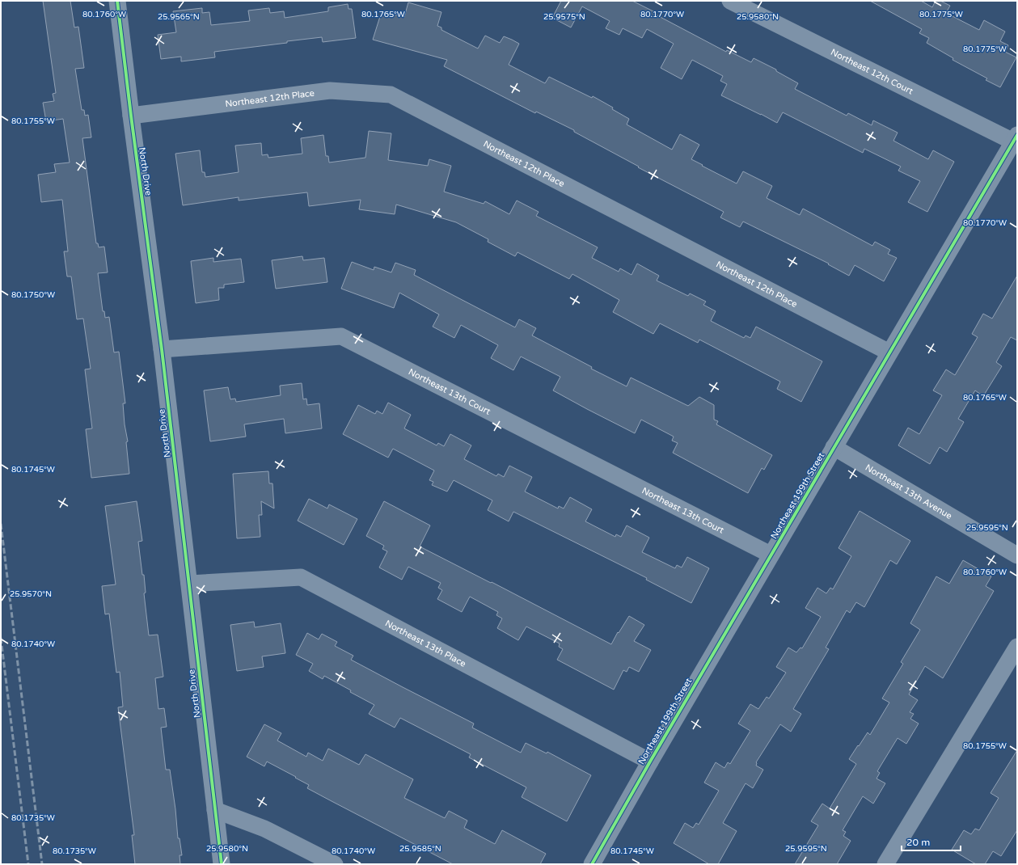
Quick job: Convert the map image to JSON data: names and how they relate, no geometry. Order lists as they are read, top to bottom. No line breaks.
{"streets":{"street":["Northeast 12th Court","Northeast 12th Place","North Drive","Northeast 13th Court","Northeast 13th Avenue","Northeast 199th Street","Northeast 13th Place"]},"crossings":[["Northeast 12th Court","Northeast 199th Street"],["Northeast 12th Place","North Drive"],["Northeast 12th Place","Northeast 199th Street"],["North Drive","Northeast 13th Court"],["North Drive","Northeast 13th Place"],["Northeast 13th Court","Northeast 199th Street"],["Northeast 13th Avenue","Northeast 199th Street"],["Northeast 199th Street","Northeast 13th Place"]],"scale_bar":"20 m","coordinates":["80.1760°W","80.1765°W","80.1770°W","80.1775°W","25.9565°N","25.9575°N","25.9580°N","80.1755°W","80.1750°W","80.1745°W","25.9595°N","25.9570°N","80.1740°W","80.1735°W","25.9585°N"]}
